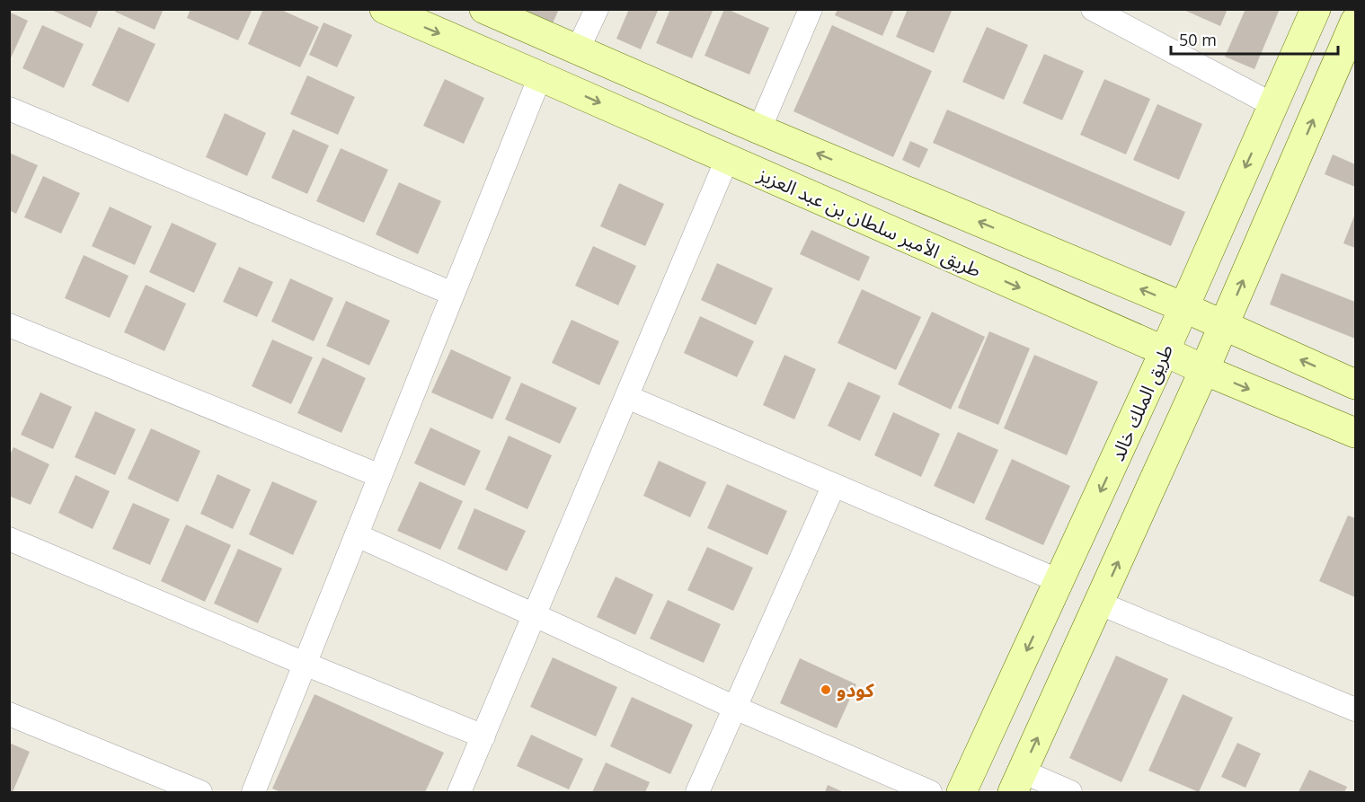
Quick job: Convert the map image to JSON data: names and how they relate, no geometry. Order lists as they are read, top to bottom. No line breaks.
{"streets":{"main road":["طريق الأمير سلطان بن عبد العزيز","طريق الملك خالد"]},"crossings":[["طريق الأمير سلطان بن عبد العزيز","طريق الملك خالد"]],"places":["كودو"],"scale_bar":"50 m"}
